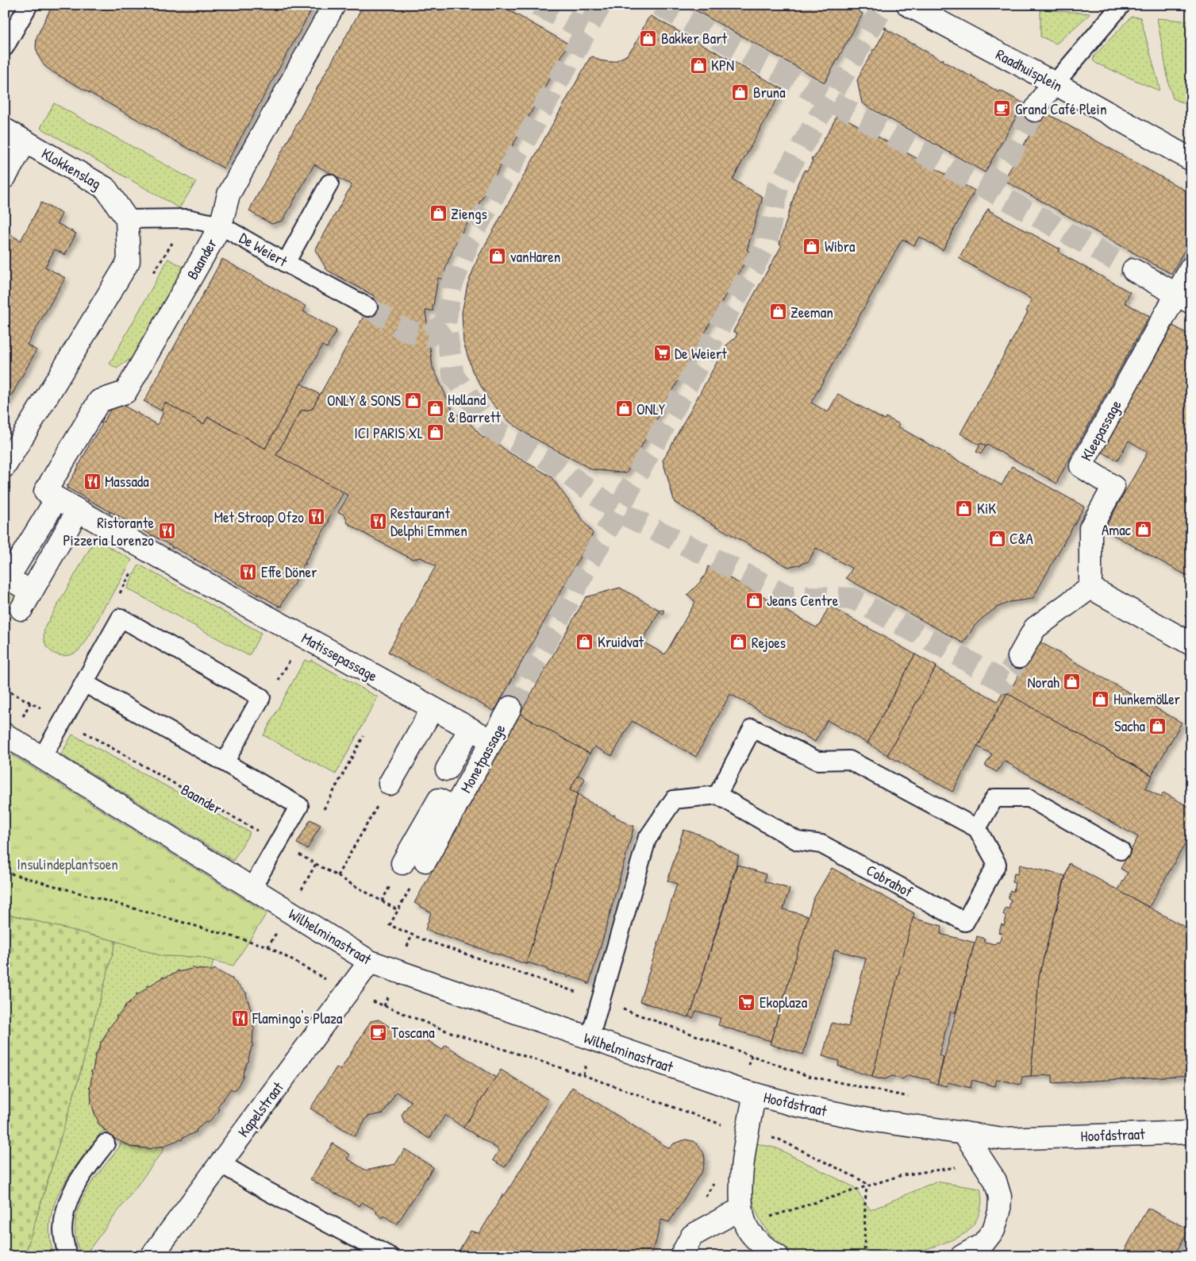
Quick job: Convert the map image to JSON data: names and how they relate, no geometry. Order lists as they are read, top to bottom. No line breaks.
{"streets":{"street":["Raadhuisplein","Klokkenslag","Baander","Kleepassage","Matissepassage","Monetpassage","Wilhelminastraat","Hoofdstraat","Kapelstraat"],"lane":["De Weiert","Cobrahof"]},"crossings":[["Klokkenslag","De Weiert"],["De Weiert","Baander"],["Baander","Matissepassage"],["Matissepassage","Monetpassage"],["Wilhelminastraat","Hoofdstraat"],["Wilhelminastraat","Kapelstraat"]],"parks":["Insulindeplantsoen"],"places":{"shop":["Bakker Bart","KPN","Bruna","Ziengs","Wibra","vanHaren","Zeeman","ONLY & SONS","Holland & Barrett","ONLY","ICI PARIS XL","KiK","Amac","C&A","Jeans Centre","Kruidvat","Rejoes","Norah","Hunkemöller","Sacha"],"cafe":["Grand Café Plein","Toscana"],"supermarket":["De Weiert","Ekoplaza"],"restaurant":["Massada","Met Stroop Ofzo","Restaurant Delphi Emmen","Ristorante Pizzeria Lorenzo","Effe Döner","Flamingo's Plaza"]}}
